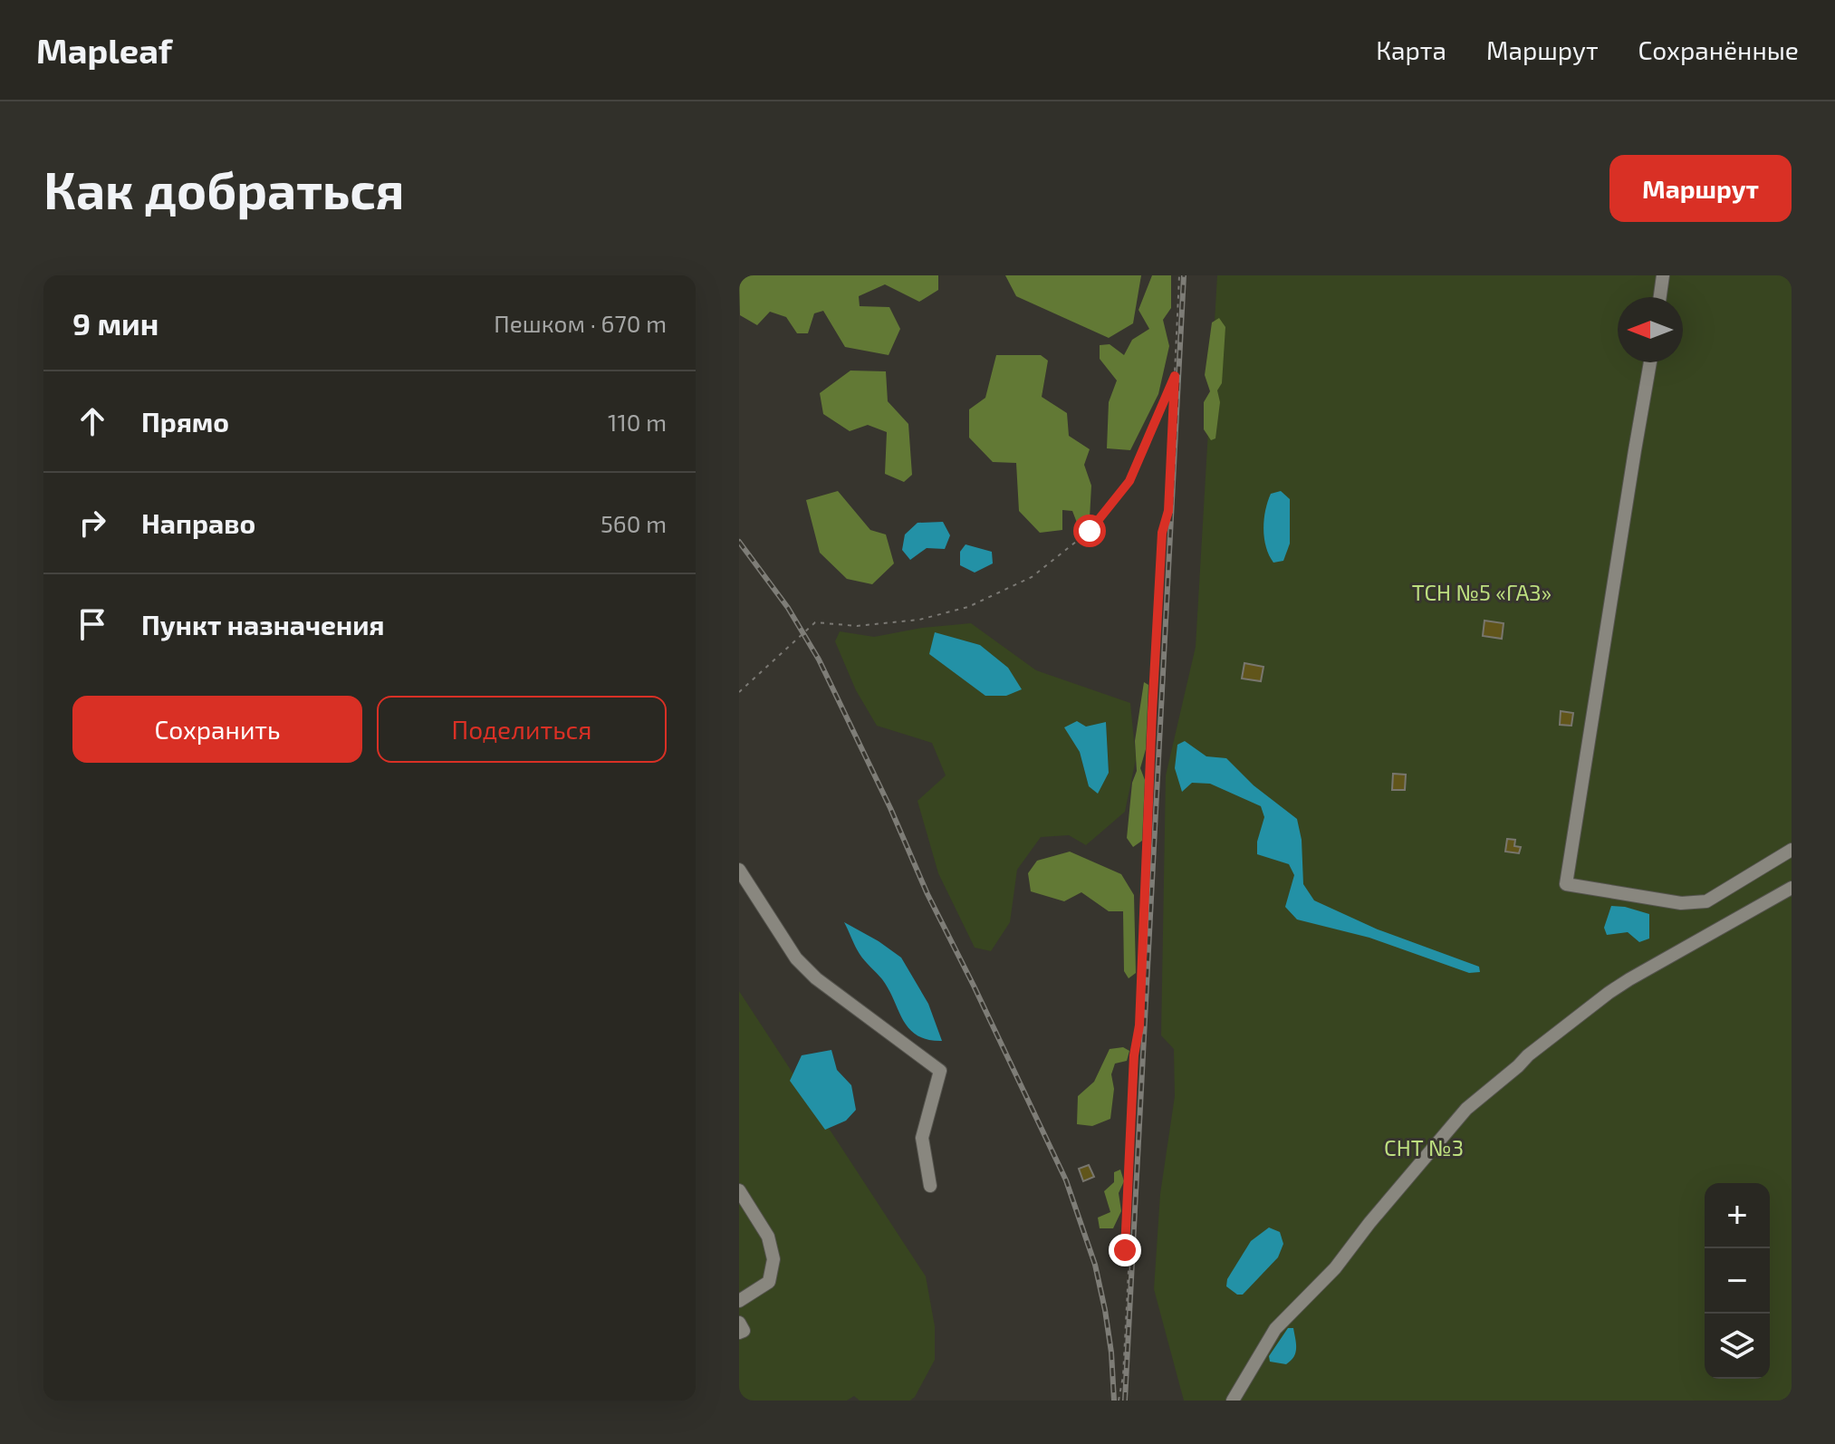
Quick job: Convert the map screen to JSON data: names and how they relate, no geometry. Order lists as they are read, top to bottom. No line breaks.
{"parks":["ТСН №5 «ГАЗ»","СНТ №3"],"north":"left","page":{"header":"Mapleaf","nav":["Карта","Маршрут","Сохранённые"],"buttons":["Маршрут",["Сохранить","Поделиться"]],"title":"Как добраться","heading":["9 мин","Пешком · 670 m"],"list":[["Прямо","110 m"],["Направо","560 m"],"Пункт назначения"],"map_buttons":["+","−"]}}
